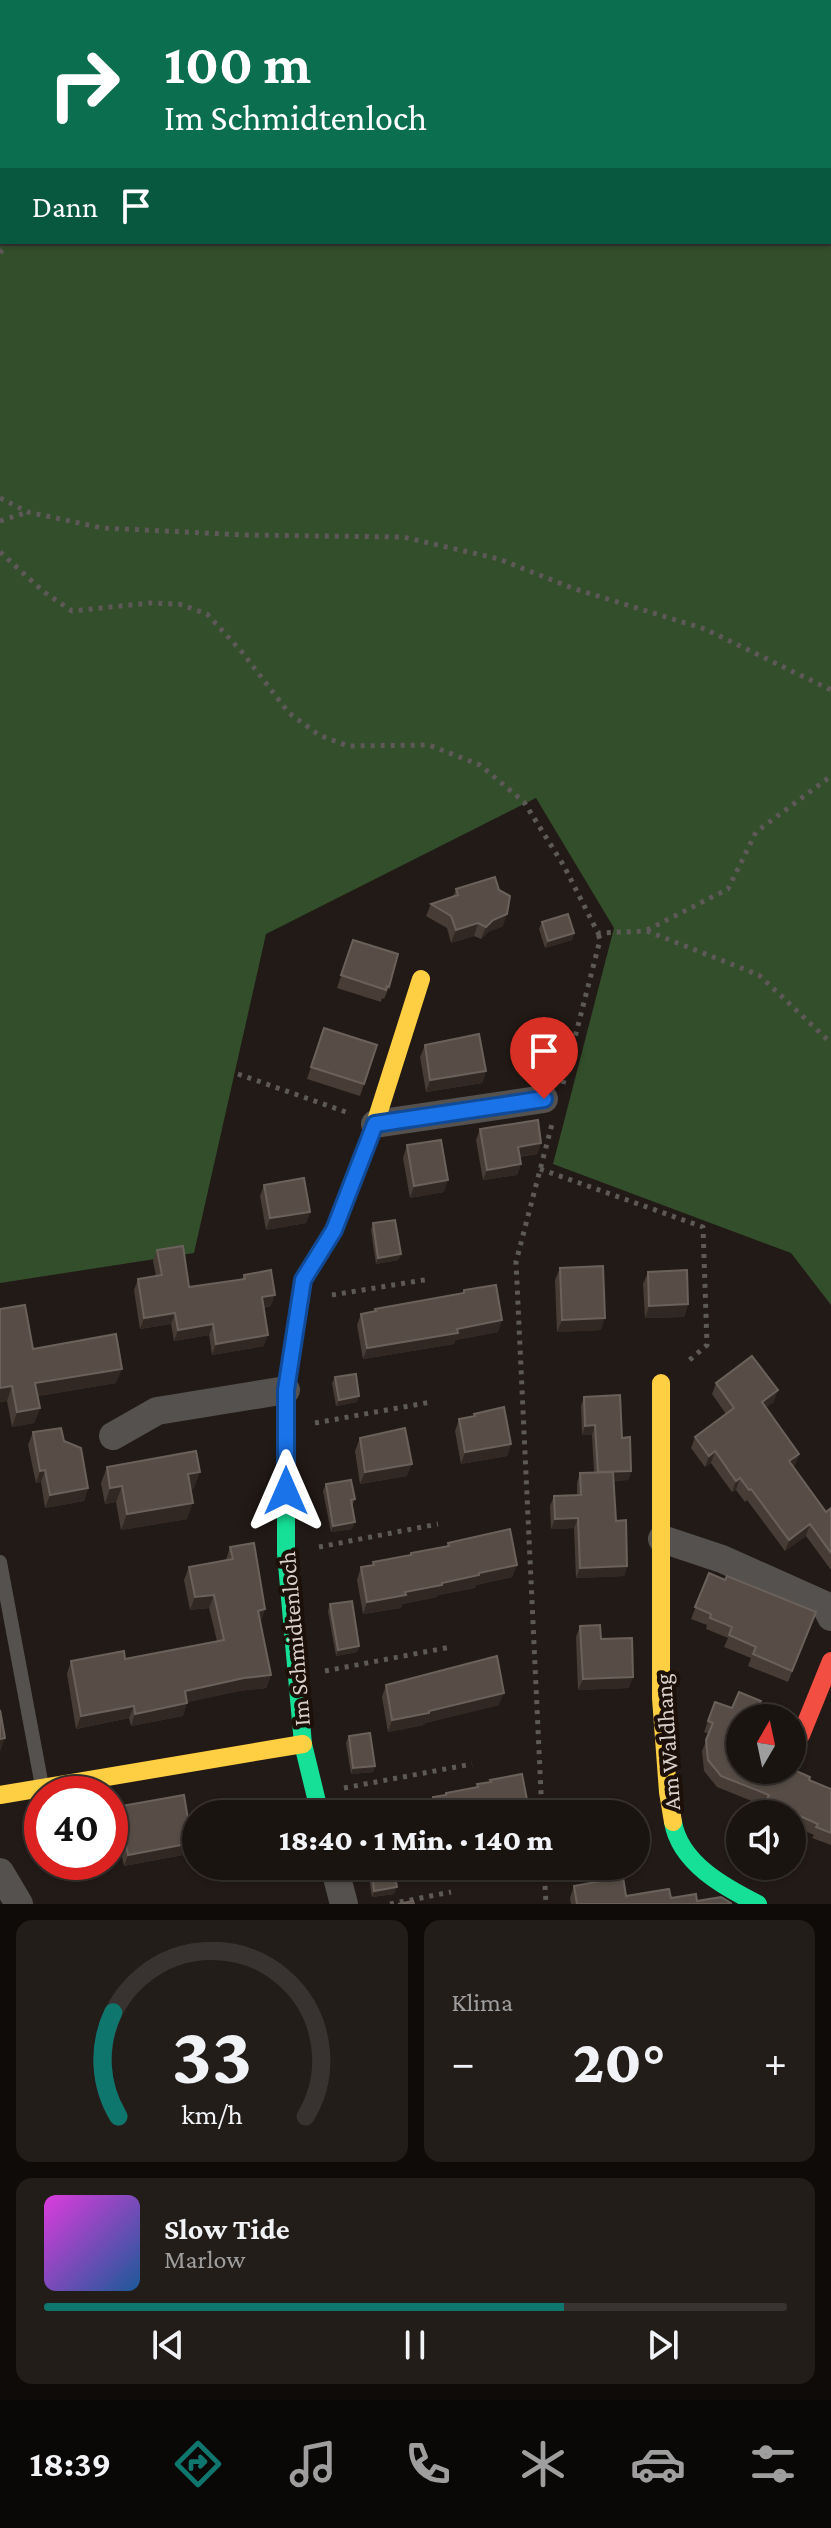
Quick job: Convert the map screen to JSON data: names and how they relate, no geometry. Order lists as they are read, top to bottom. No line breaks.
{"streets":{"street":["Im Schmidtenloch","Am Waldhang"]},"north":"top","page":{"turn":["100 m","Im Schmidtenloch"],"then":"Dann","limit":"40","trip":"18:40 · 1 Min. · 140 m","tile":"Klima","heat":["−","20°","+"],"song":["Slow Tide","Marlow"],"tabs":"18:39","gauge":["33","km/h"]}}
